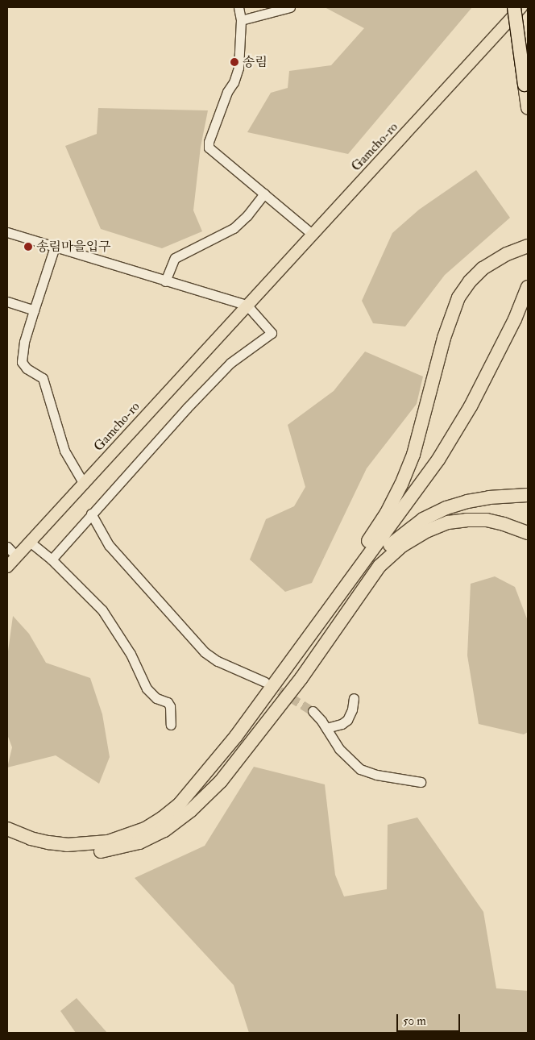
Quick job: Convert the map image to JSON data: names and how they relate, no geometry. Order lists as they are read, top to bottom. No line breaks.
{"streets":{"main road":["Gamcho-ro"]},"places":["송림","송림마을입구"],"scale_bar":"50 m"}
